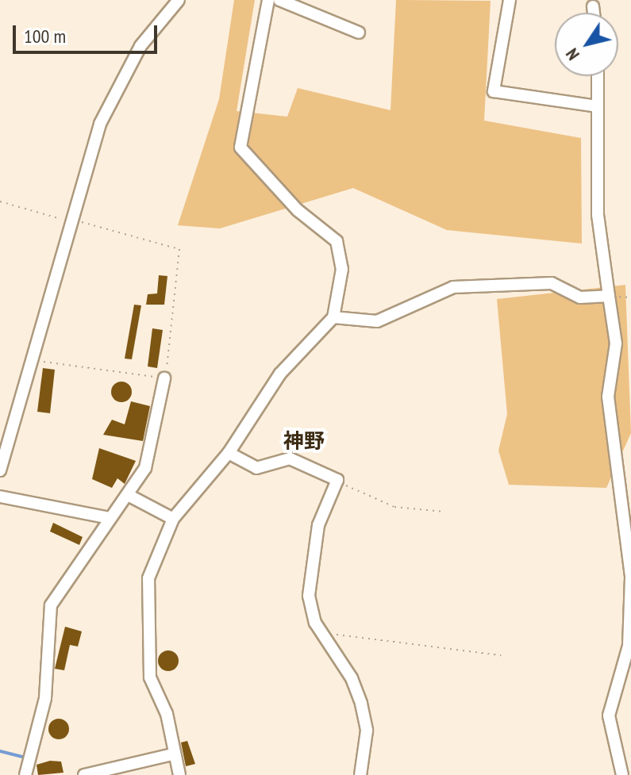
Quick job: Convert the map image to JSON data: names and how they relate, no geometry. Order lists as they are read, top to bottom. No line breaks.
{"districts":["神野"],"scale_bar":"100 m","north":"bottom left"}
